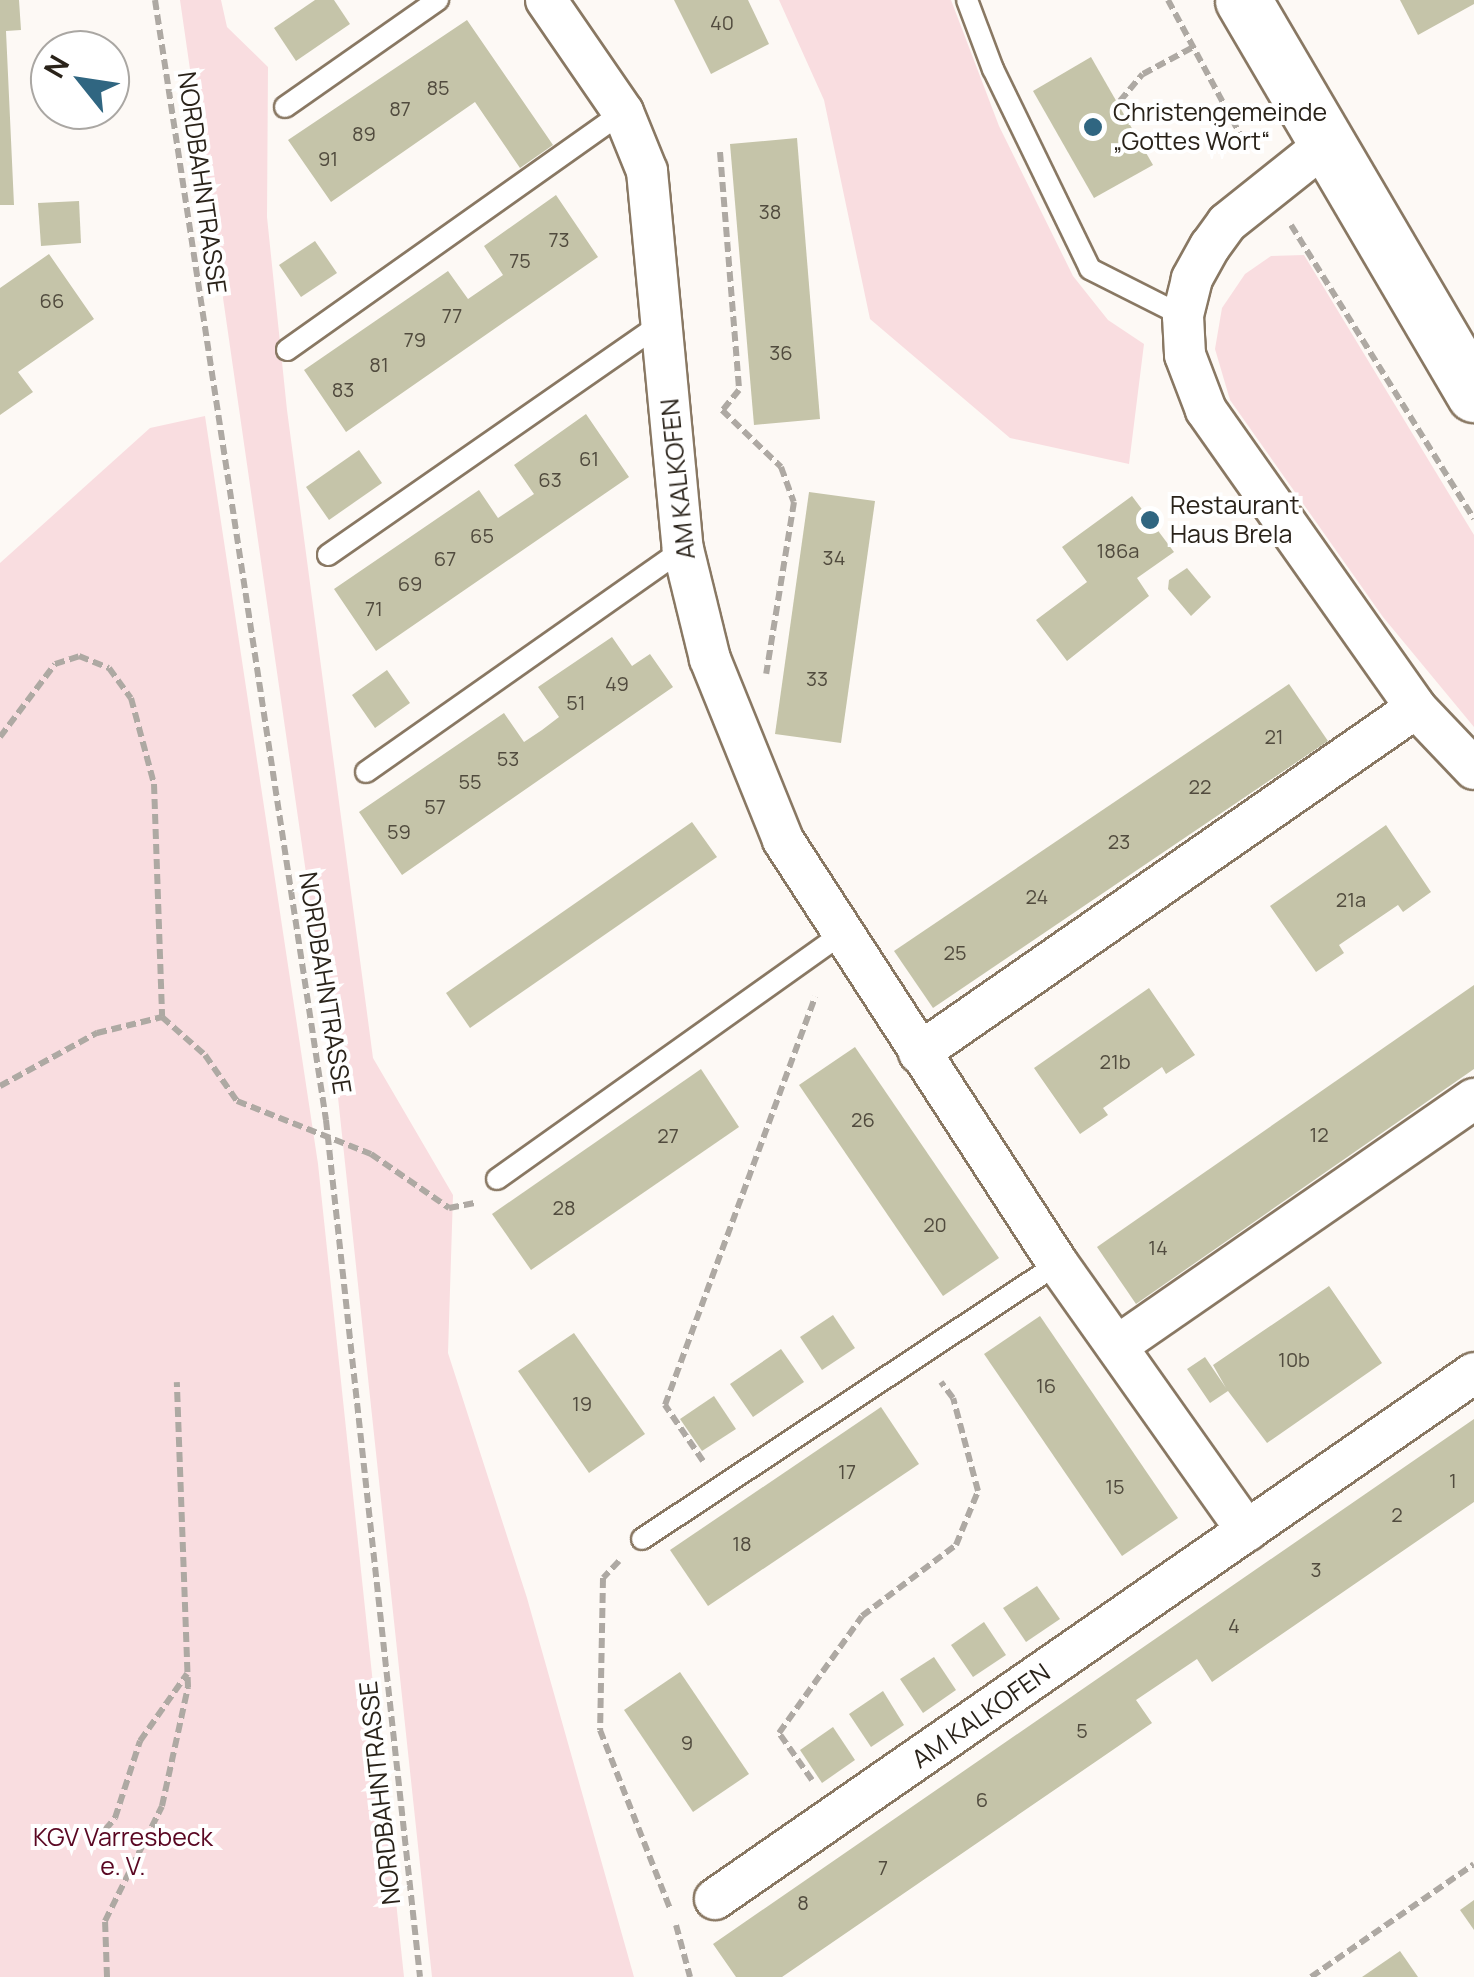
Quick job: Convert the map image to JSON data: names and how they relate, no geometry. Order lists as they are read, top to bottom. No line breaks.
{"streets":{"street":["AM KALKOFEN"],"path":["NORDBAHNTRASSE"]},"parks":["KGV Varresbeck e. V."],"places":["Christengemeinde „Gottes Wort“","Restaurant Haus Brela"],"house_numbers":["40","85","87","89","91","38","73","75","66","77","79","36","81","83","61","63","65","186a","34","67","69","71","33","49","51","21","53","55","22","57","59","23","24","21a","25","21b","26","12","27","28","20","14","10b","16","19","17","1","15","2","18","3","4","5","9","6","7","8"],"north":"top left"}
